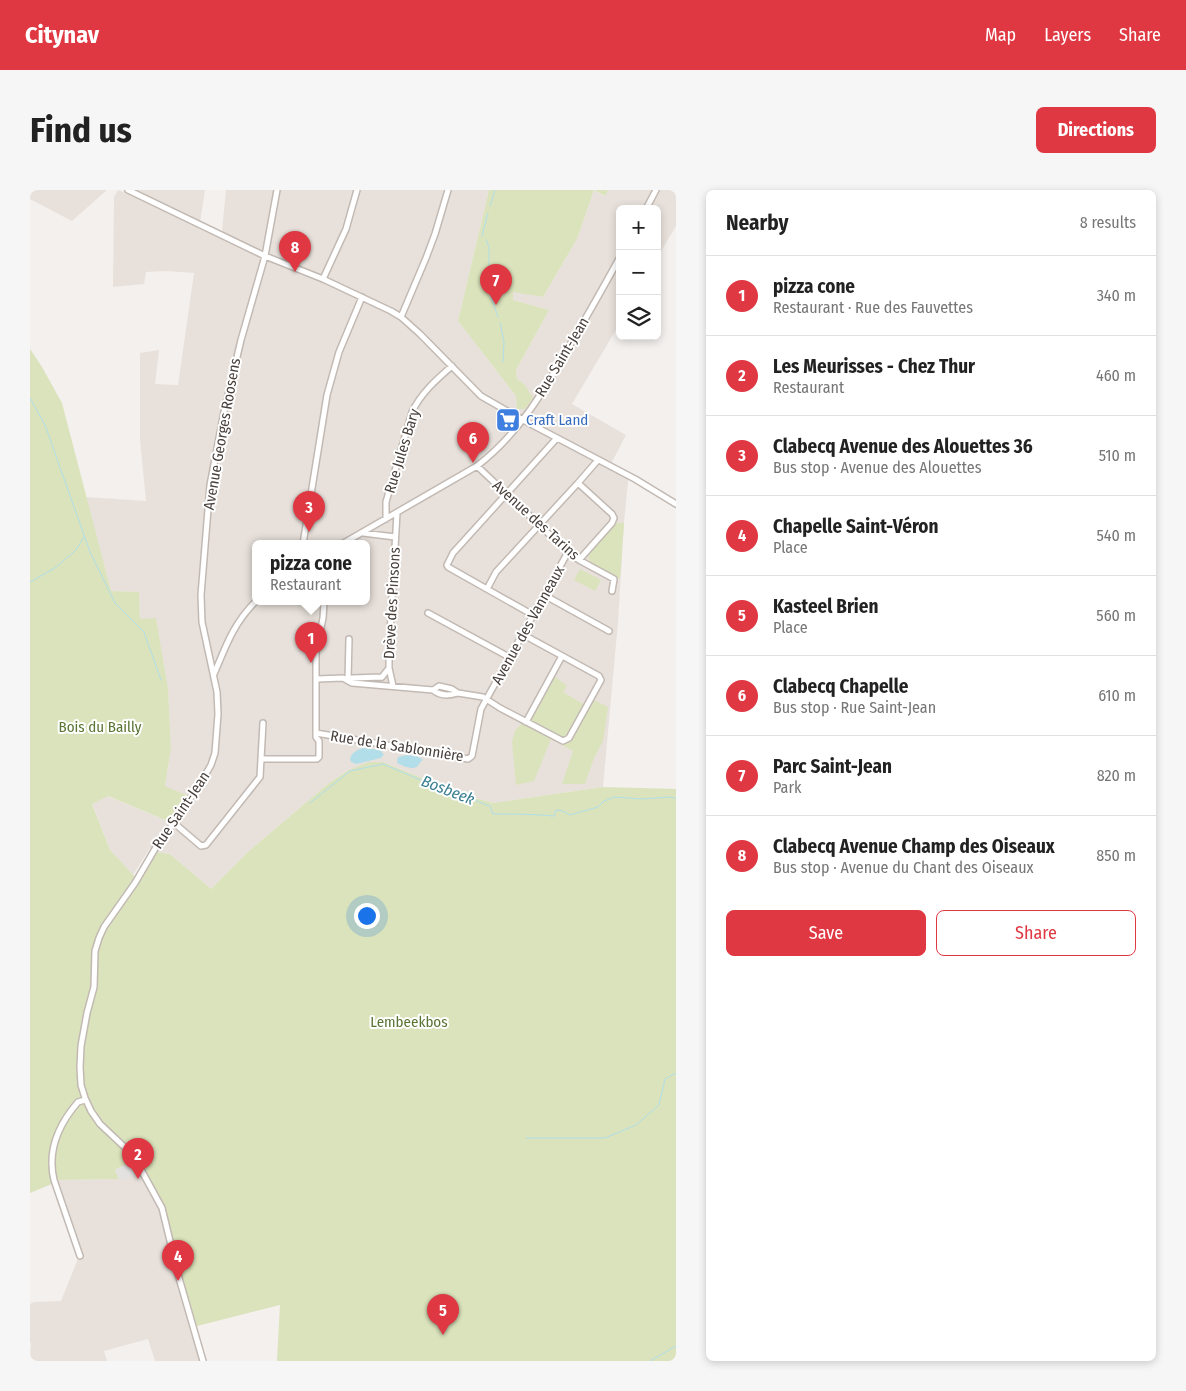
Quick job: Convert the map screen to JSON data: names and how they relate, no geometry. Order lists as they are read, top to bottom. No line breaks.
{"streets":{"street":["Rue Saint-Jean","Avenue Georges Roosens","Rue Jules Bary","Avenue des Tarins","Drève des Pinsons","Avenue des Vanneaux","Rue de la Sablonnière"]},"crossings":[["Rue Saint-Jean","Avenue Georges Roosens"],["Rue Saint-Jean","Rue Jules Bary"],["Rue Saint-Jean","Avenue des Tarins"],["Rue Saint-Jean","Drève des Pinsons"],["Avenue des Tarins","Avenue des Vanneaux"],["Avenue des Vanneaux","Rue de la Sablonnière"]],"water":["Bosbeek"],"parks":["Bois du Bailly","Lembeekbos"],"places":{"supermarket":["Craft Land"]},"page":{"header":"Citynav","nav":["Map","Layers","Share"],"buttons":["Directions",["Save","Share"]],"title":"Find us","heading":["Nearby","8 results"],"map_buttons":["+","−"],"pins":["8","7","6","3","1","2","4","5"],"list":[{"mark":"1","name":"pizza cone","note":"Restaurant · Rue des Fauvettes","value":"340 m"},{"mark":"2","name":"Les Meurisses - Chez Thur","note":"Restaurant","value":"460 m"},{"mark":"3","name":"Clabecq Avenue des Alouettes 36","note":"Bus stop · Avenue des Alouettes","value":"510 m"},{"mark":"4","name":"Chapelle Saint-Véron","note":"Place","value":"540 m"},{"mark":"5","name":"Kasteel Brien","note":"Place","value":"560 m"},{"mark":"6","name":"Clabecq Chapelle","note":"Bus stop · Rue Saint-Jean","value":"610 m"},{"mark":"7","name":"Parc Saint-Jean","note":"Park","value":"820 m"},{"mark":"8","name":"Clabecq Avenue Champ des Oiseaux","note":"Bus stop · Avenue du Chant des Oiseaux","value":"850 m"}],"popup":["pizza cone","Restaurant"]}}
